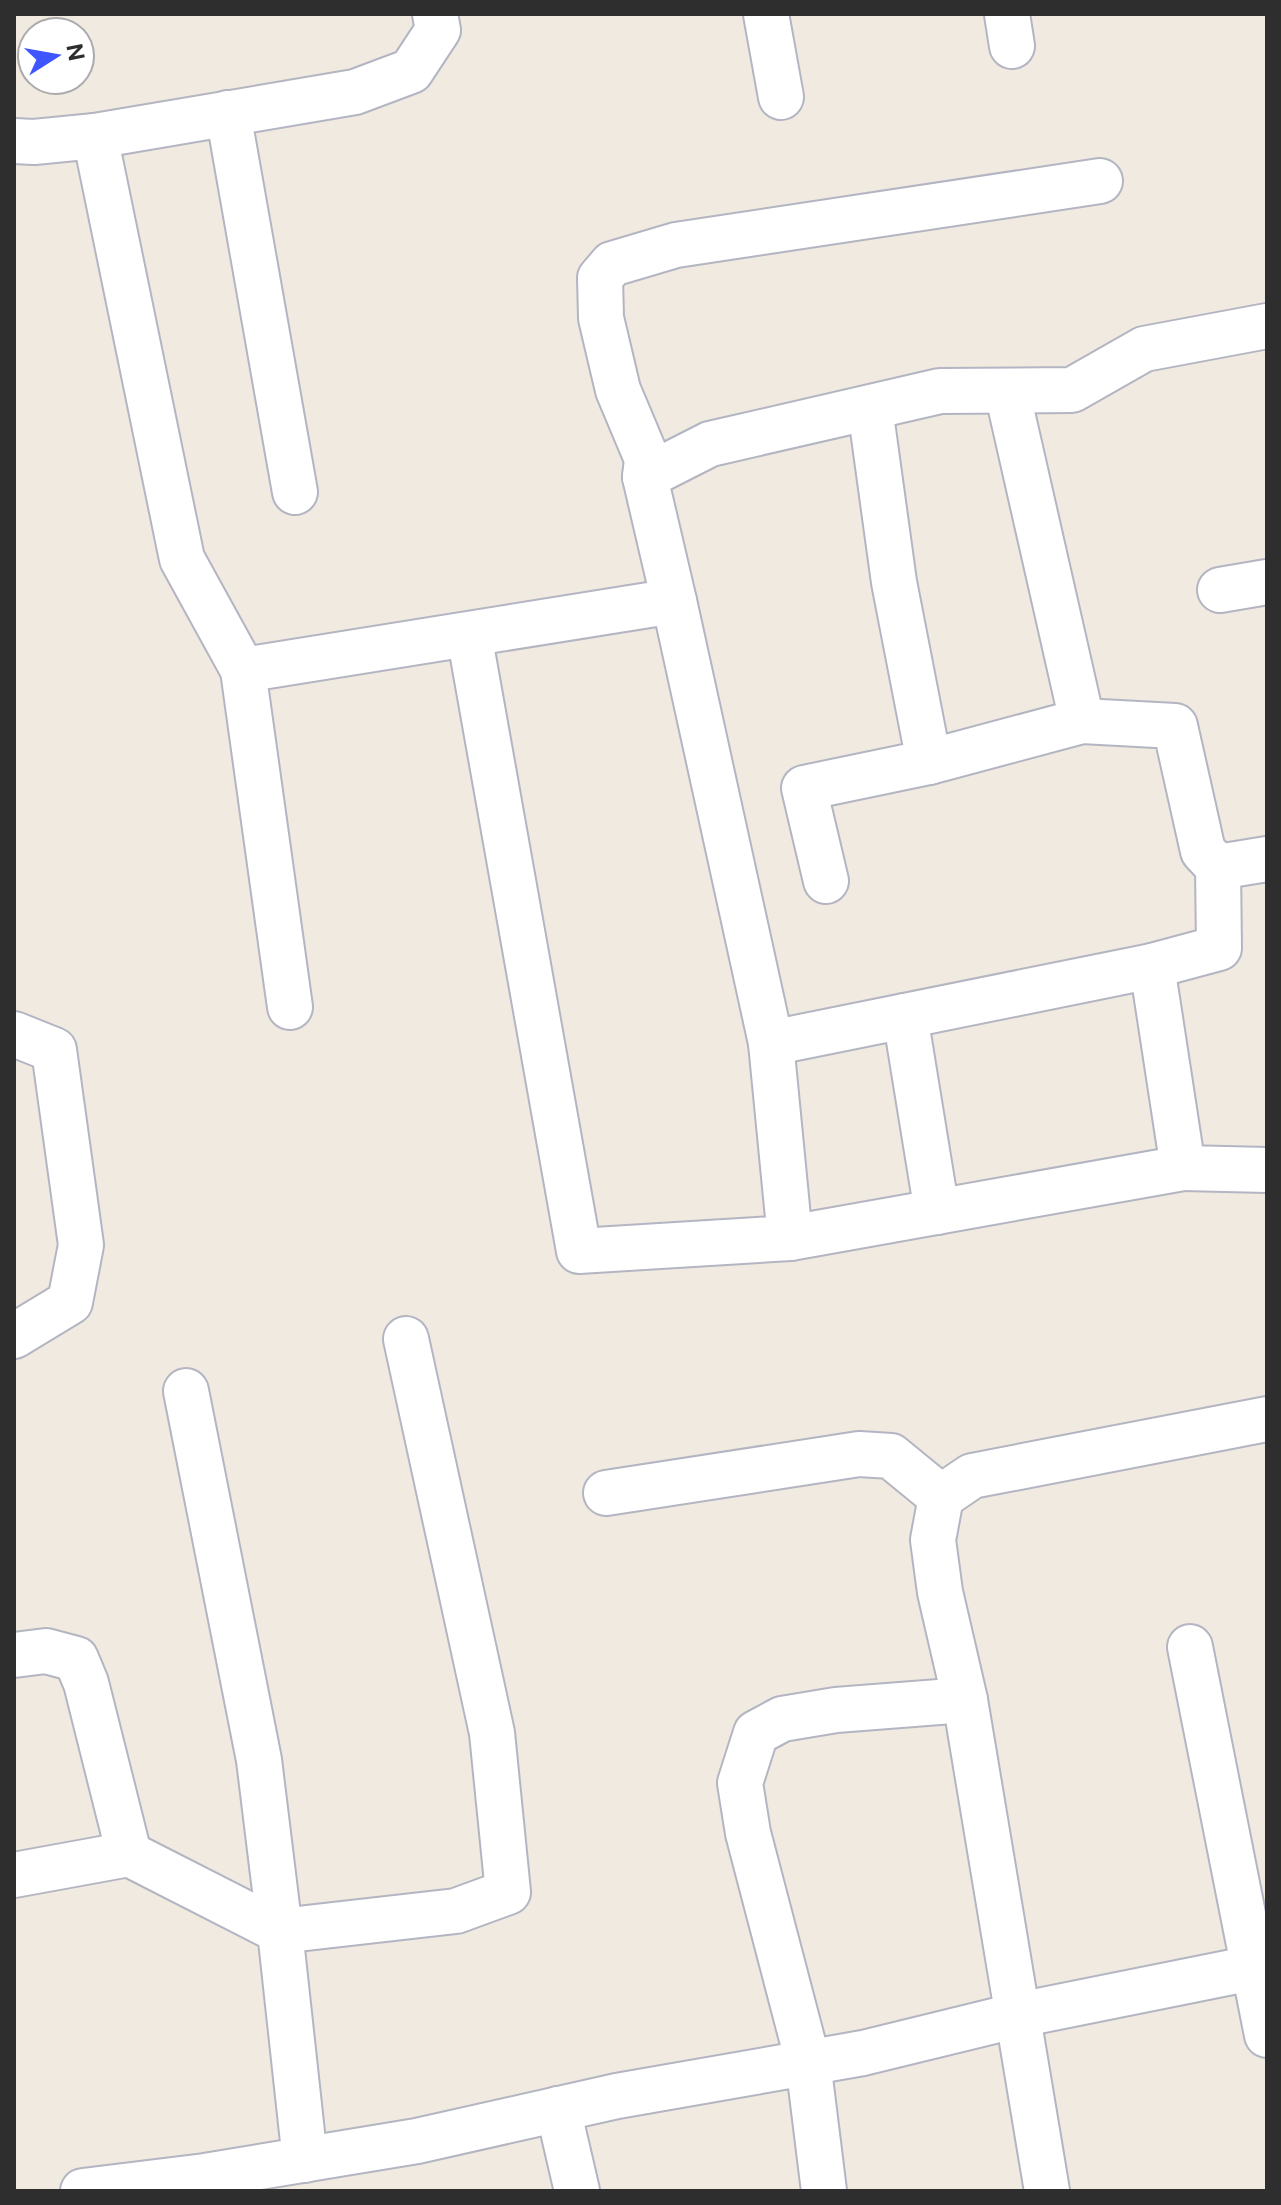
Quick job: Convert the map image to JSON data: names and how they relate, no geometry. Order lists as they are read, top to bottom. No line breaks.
{"north":"right"}
